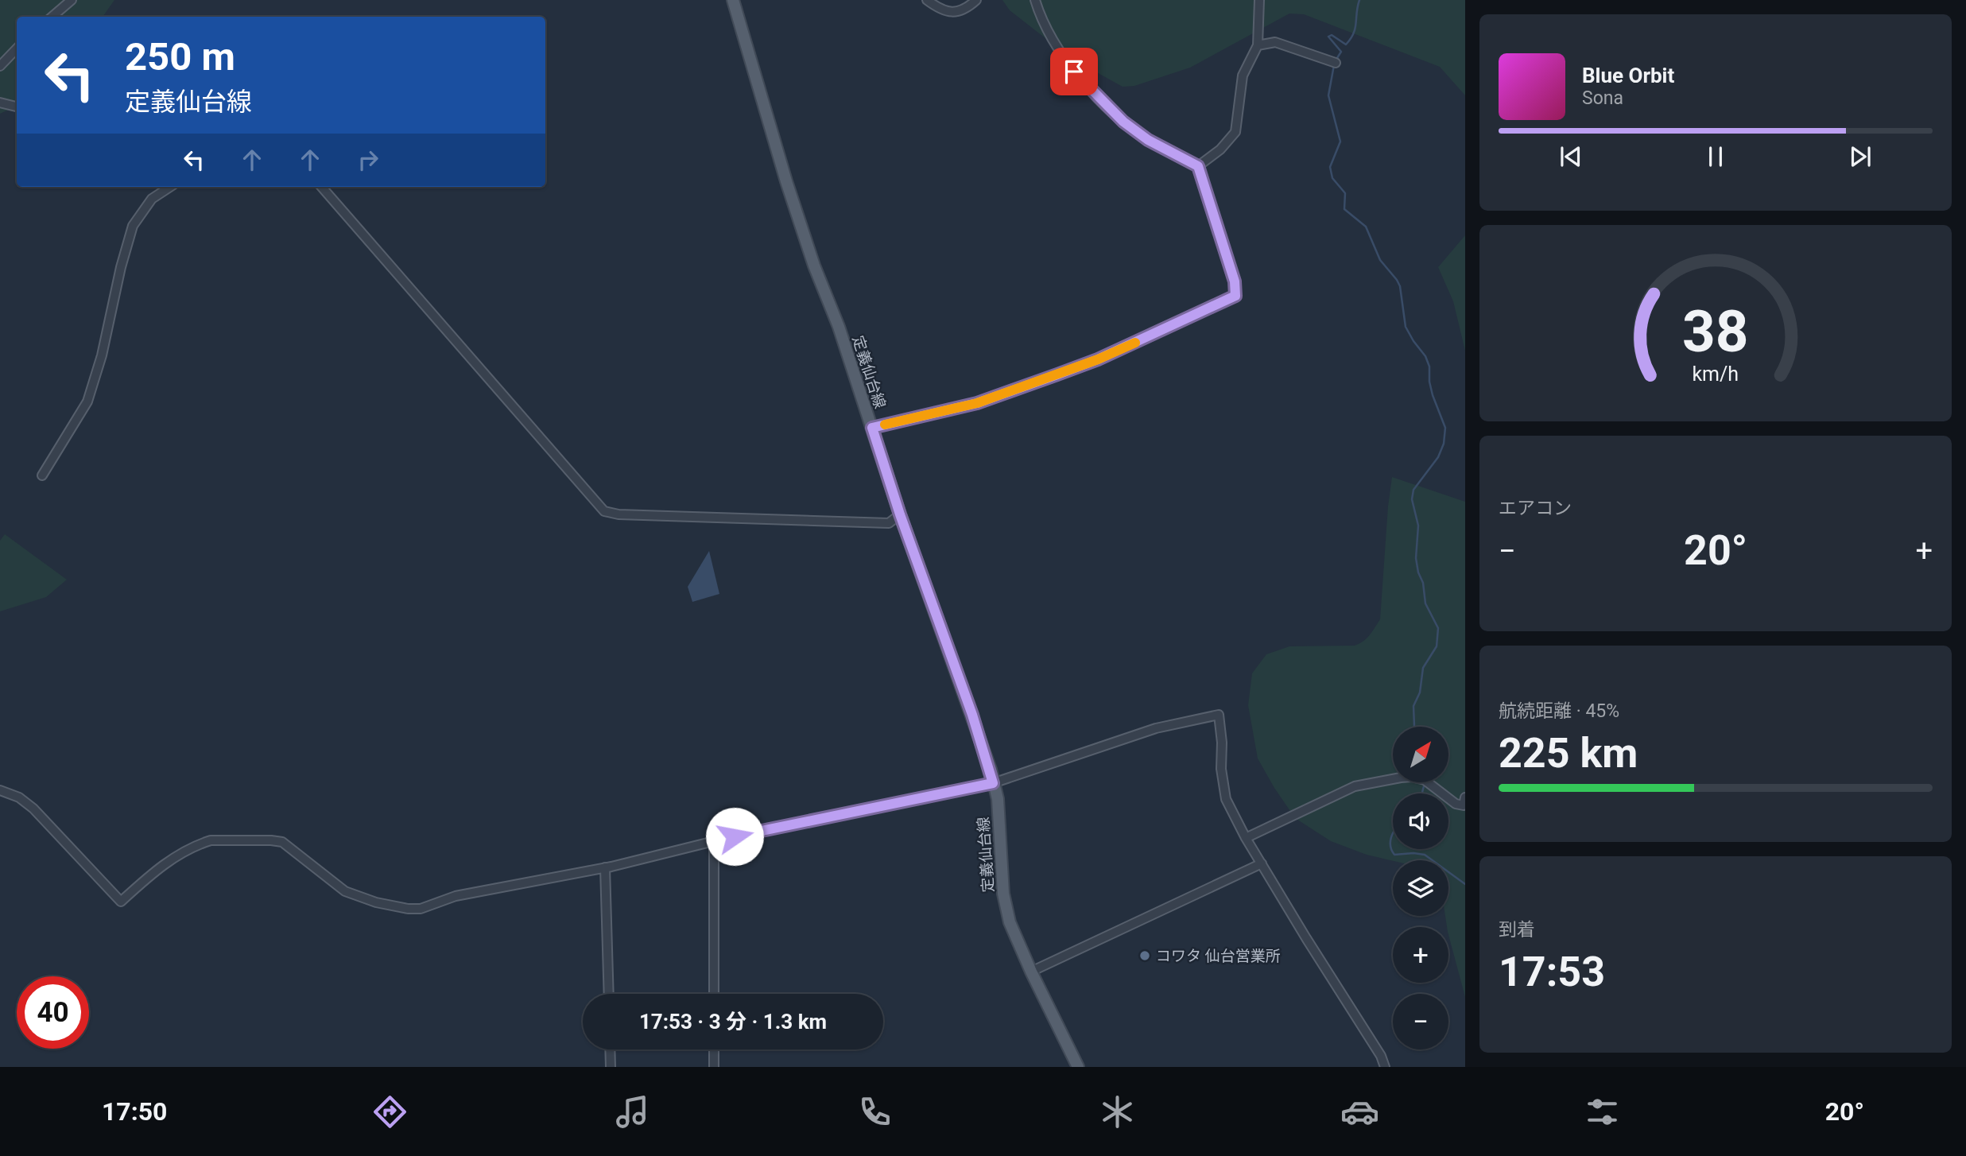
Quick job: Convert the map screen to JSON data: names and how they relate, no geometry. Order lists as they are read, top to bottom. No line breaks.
{"streets":{"main road":["定義仙台線"]},"places":["コワタ 仙台営業所"],"north":"top right","page":{"turn":["250 m","定義仙台線"],"song":["Blue Orbit","Sona"],"tile":["エアコン",["航続距離 · 45%","225 km"],["到着","17:53"]],"heat":["−","20°","+"],"map_buttons":["+","−"],"limit":"40","trip":"17:53 · 3 分 · 1.3 km","tabs":["17:50","20°"],"gauge":["38","km/h"]}}
